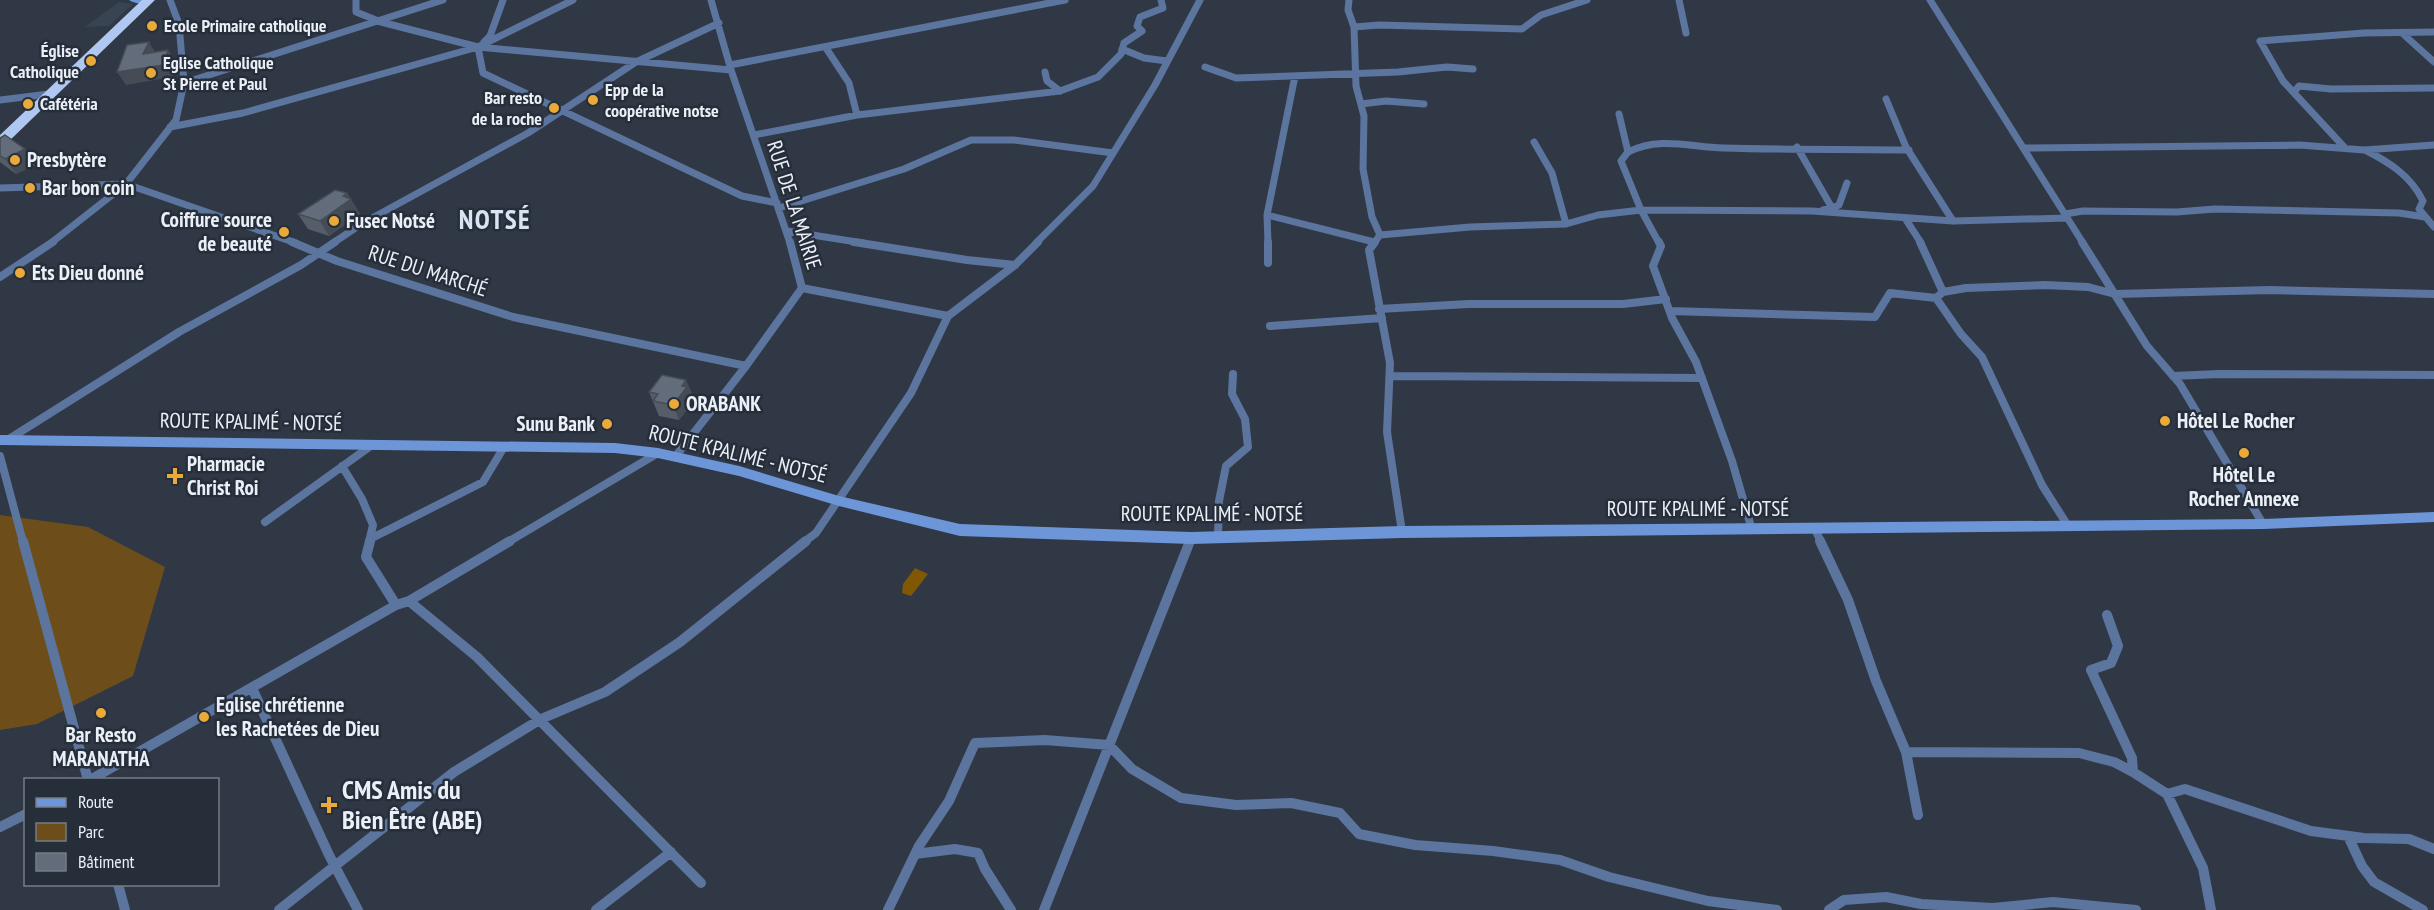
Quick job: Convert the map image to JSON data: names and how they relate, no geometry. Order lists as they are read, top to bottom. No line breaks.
{"streets":{"main road":["ROUTE KPALIMÉ - NOTSÉ"],"street":["RUE DE LA MAIRIE","RUE DU MARCHÉ"]},"crossings":[["RUE DE LA MAIRIE","RUE DU MARCHÉ"],["RUE DE LA MAIRIE","ROUTE KPALIMÉ - NOTSÉ"]],"districts":["NOTSÉ"],"places":{"other":["Ecole Primaire catholique","Église Catholique","Eglise Catholique St Pierre et Paul","Epp de la coopérative notse","Cafétéria","Bar resto de la roche","Presbytère","Bar bon coin","Fusec Notsé","Coiffure source de beauté","Ets Dieu donné","ORABANK","Hôtel Le Rocher","Sunu Bank","Hôtel Le Rocher Annexe","Bar Resto MARANATHA","Eglise chrétienne les Rachetées de Dieu"],"health":["Pharmacie Christ Roi","CMS Amis du Bien Être (ABE)"]},"legend":["Route","Parc","Bâtiment"]}
